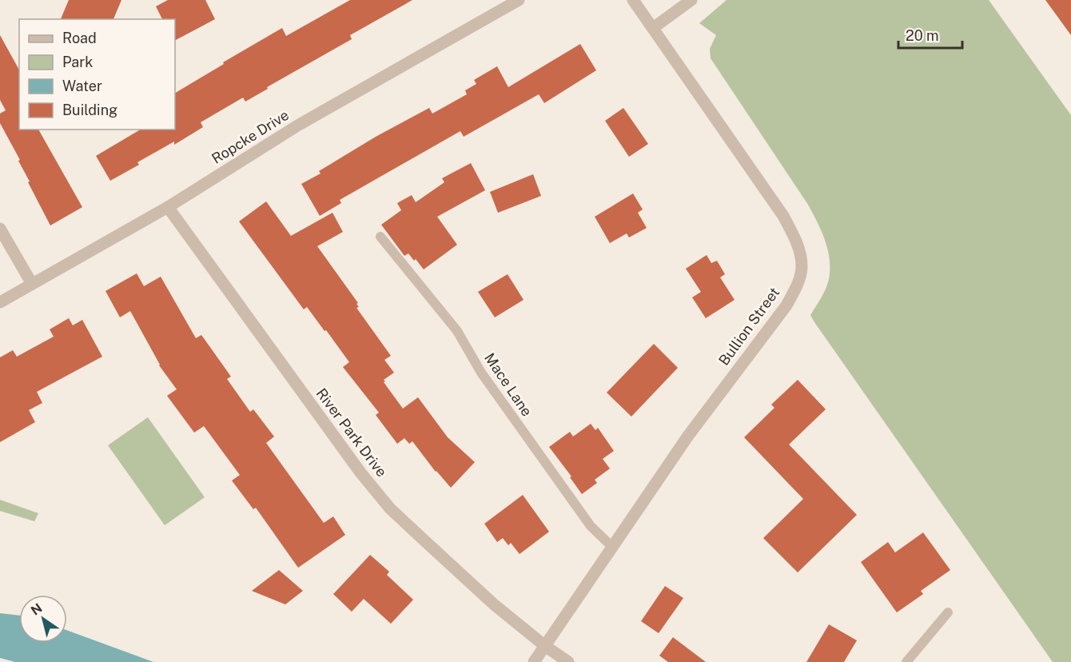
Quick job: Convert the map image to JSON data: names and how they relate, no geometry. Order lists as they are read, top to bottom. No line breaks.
{"streets":{"street":["Ropcke Drive","Bullion Street","River Park Drive"],"lane":["Mace Lane"]},"crossings":[["Ropcke Drive","River Park Drive"],["Bullion Street","Mace Lane"],["Bullion Street","River Park Drive"]],"legend":["Road","Park","Water","Building"],"scale_bar":"20 m","north":"top left"}
